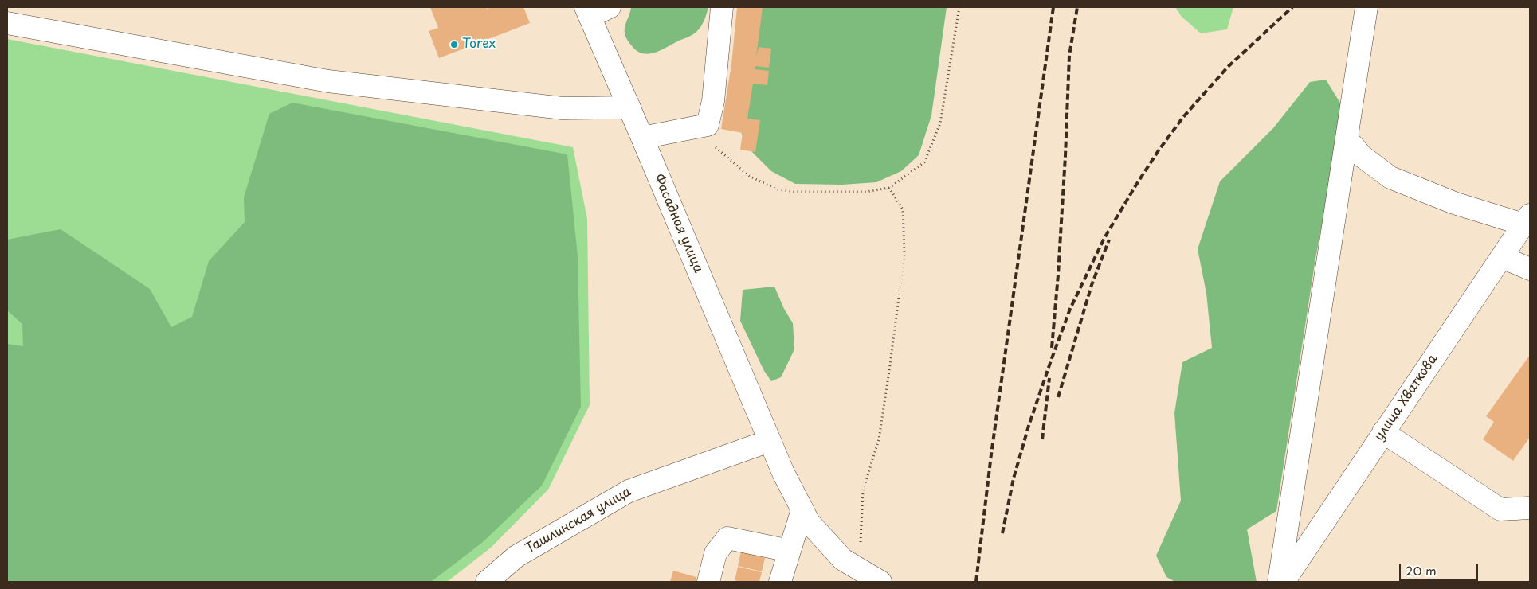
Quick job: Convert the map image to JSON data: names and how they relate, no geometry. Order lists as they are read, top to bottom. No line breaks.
{"streets":{"street":["Фасадная улица","улица Хваткова","Ташлинская улица"]},"crossings":[["Фасадная улица","Ташлинская улица"]],"places":["Torex"],"scale_bar":"20 m"}
